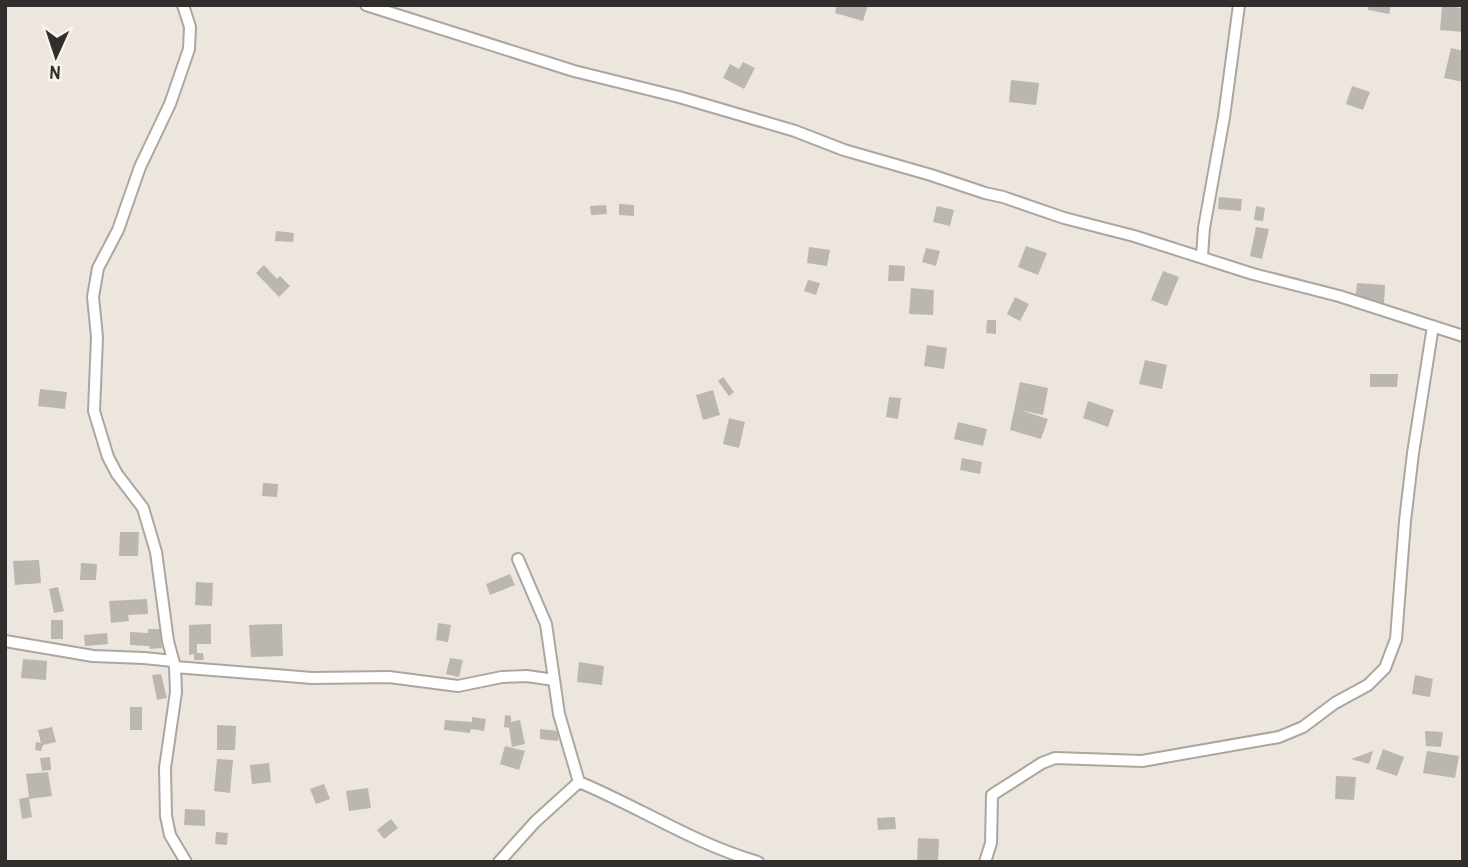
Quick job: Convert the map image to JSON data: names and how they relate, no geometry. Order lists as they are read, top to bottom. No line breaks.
{"north":"bottom"}
